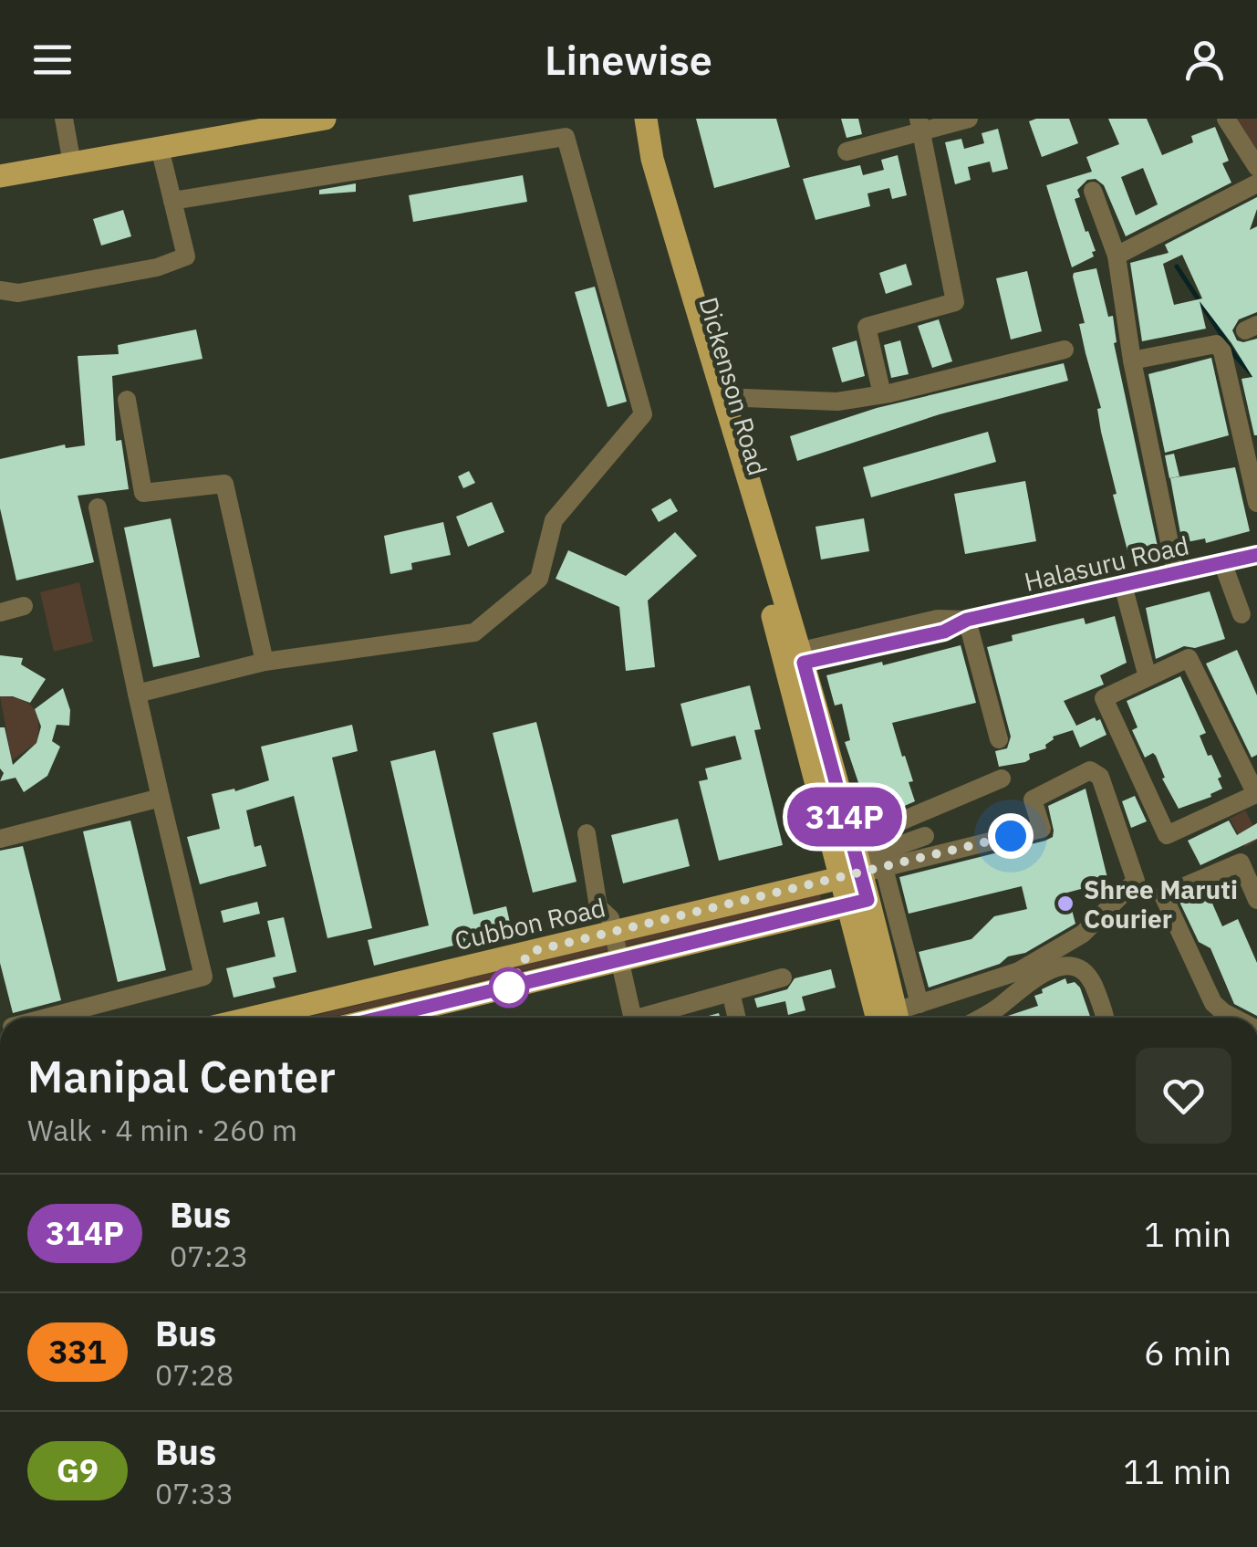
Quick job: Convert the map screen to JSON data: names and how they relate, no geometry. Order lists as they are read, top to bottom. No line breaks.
{"streets":{"main road":["Dickenson Road","Cubbon Road"],"street":["Halasuru Road"]},"crossings":[["Dickenson Road","Halasuru Road"],["Dickenson Road","Cubbon Road"]],"places":["Shree Maruti Courier"],"lines":["bus line 314P"],"page":{"header":"Linewise","on_map":"314P","heading":["Manipal Center","Walk · 4 min · 260 m"],"list":[{"mark":"314P","name":"Bus","note":"07:23","value":"1 min"},{"mark":"331","name":"Bus","note":"07:28","value":"6 min"},{"mark":"G9","name":"Bus","note":"07:33","value":"11 min"}]}}
